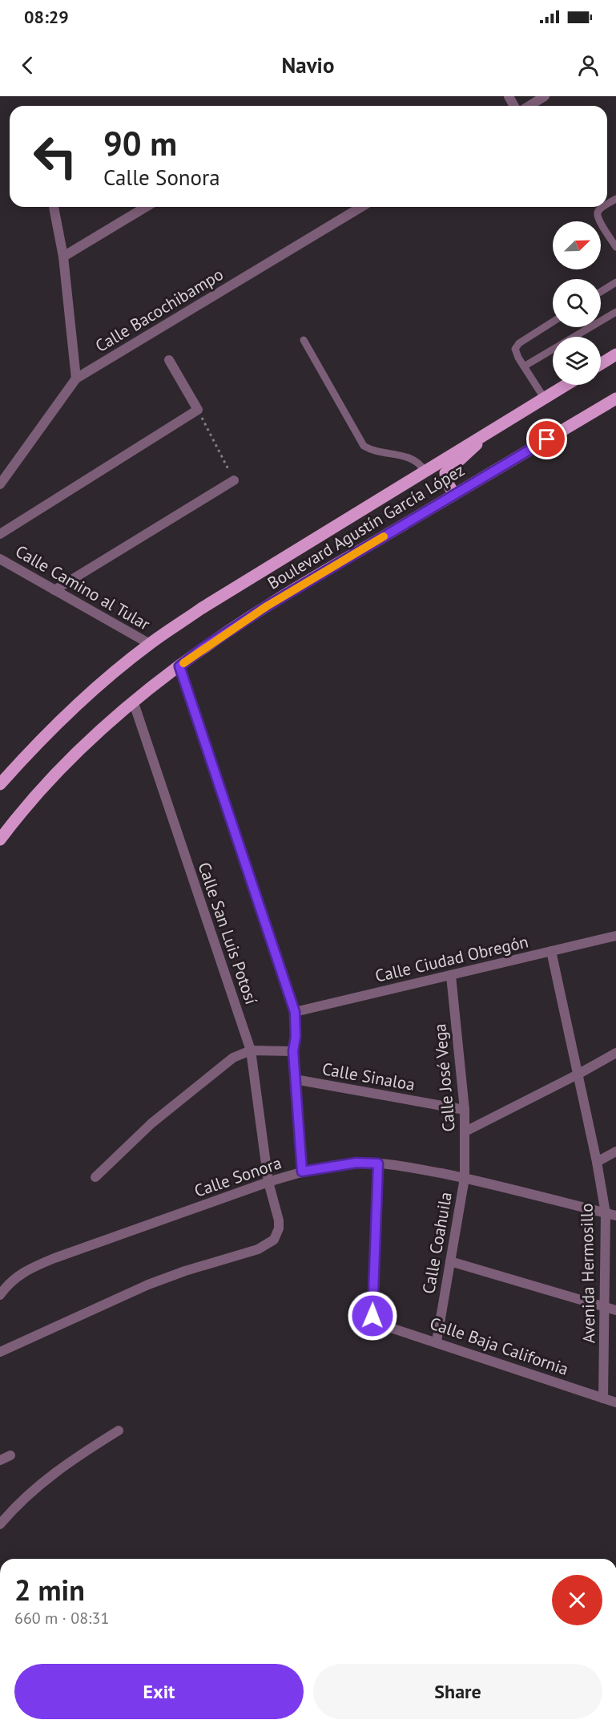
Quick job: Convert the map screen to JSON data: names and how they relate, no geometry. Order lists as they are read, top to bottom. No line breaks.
{"streets":{"main road":["Boulevard Agustín García López"],"street":["Calle Bacochibampo","Calle Camino al Tular","Calle San Luis Potosí","Calle Ciudad Obregón","Calle Sinaloa","Calle José Vega","Calle Sonora","Calle Coahuila","Avenida Hermosillo","Calle Baja California"]},"crossings":[["Boulevard Agustín García López","Calle Camino al Tular"],["Boulevard Agustín García López","Calle San Luis Potosí"],["Calle San Luis Potosí","Calle Sonora"],["Calle Ciudad Obregón","Calle José Vega"],["Calle Ciudad Obregón","Avenida Hermosillo"],["Calle Sinaloa","Calle José Vega"],["Calle José Vega","Calle Sonora"],["Calle José Vega","Calle Coahuila"],["Calle Sonora","Calle Coahuila"],["Calle Sonora","Avenida Hermosillo"],["Calle Sonora","Calle Baja California"],["Calle Coahuila","Calle Baja California"],["Avenida Hermosillo","Calle Baja California"]],"north":"top right","page":{"status":"08:29","header":"Navio","turn":["90 m","Calle Sonora"],"heading":["2 min","660 m · 08:31"],"buttons":["Exit","Share"]}}
